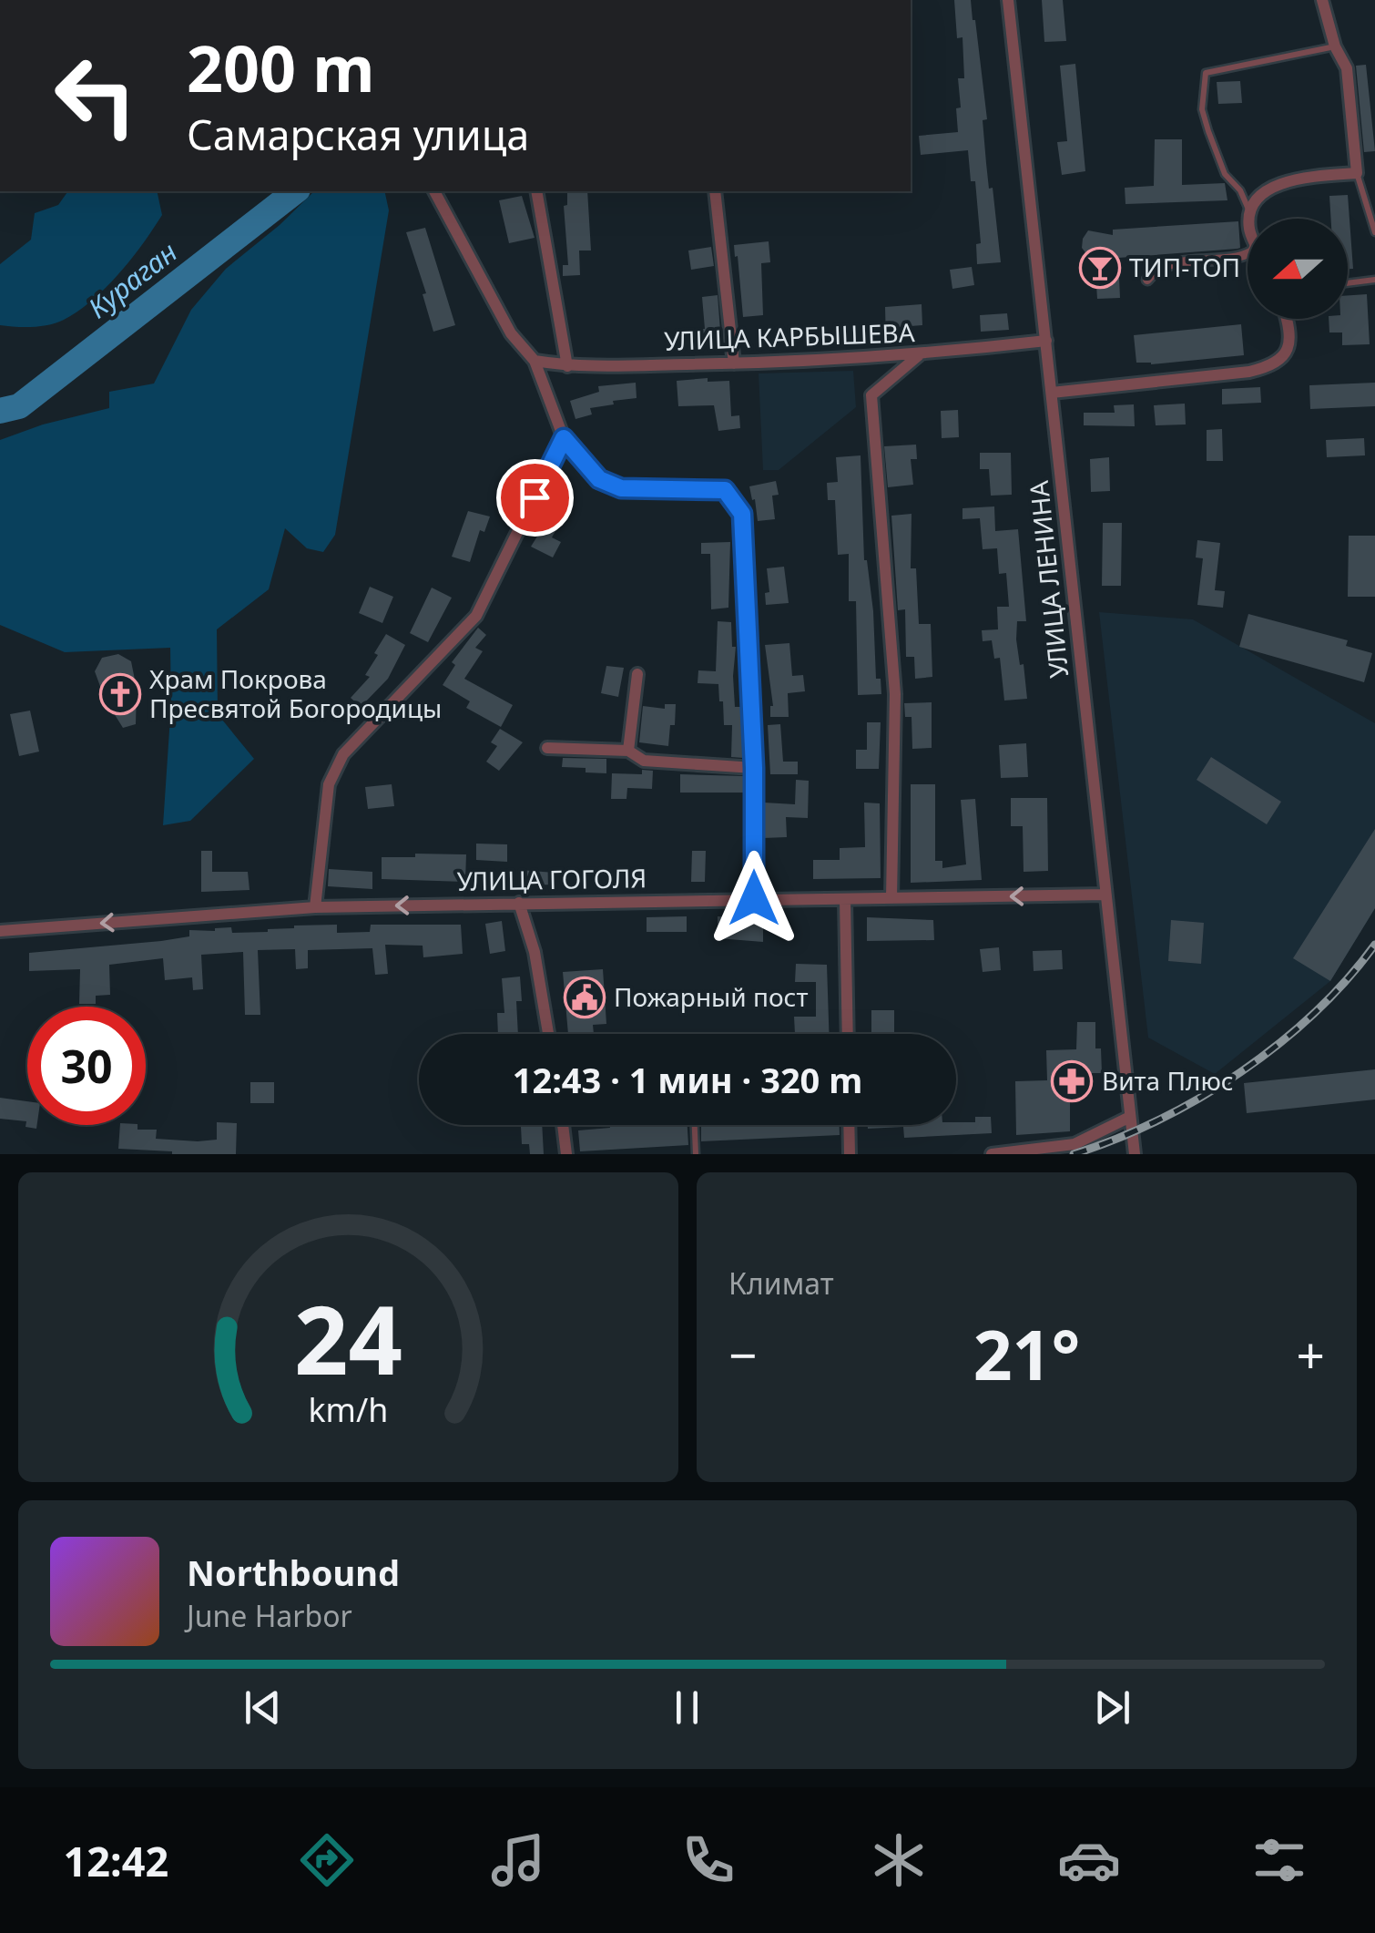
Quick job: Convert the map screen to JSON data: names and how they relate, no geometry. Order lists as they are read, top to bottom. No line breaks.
{"streets":{"street":["УЛИЦА КАРБЫШЕВА","УЛИЦА ЛЕНИНА","УЛИЦА ГОГОЛЯ"]},"crossings":[["УЛИЦА КАРБЫШЕВА","УЛИЦА ЛЕНИНА"],["УЛИЦА ЛЕНИНА","УЛИЦА ГОГОЛЯ"]],"one_way":["УЛИЦА ГОГОЛЯ"],"water":["Кураган"],"places":{"bar":["ТИП-ТОП"],"church":["Храм Покрова Пресвятой Богородицы"],"public building":["Пожарный пост"],"pharmacy":["Вита Плюс"]},"north":"left","page":{"turn":["200 m","Самарская улица"],"limit":"30","trip":"12:43 · 1 мин · 320 m","tile":"Климат","heat":["−","21°","+"],"song":["Northbound","June Harbor"],"tabs":"12:42","gauge":["24","km/h"]}}
